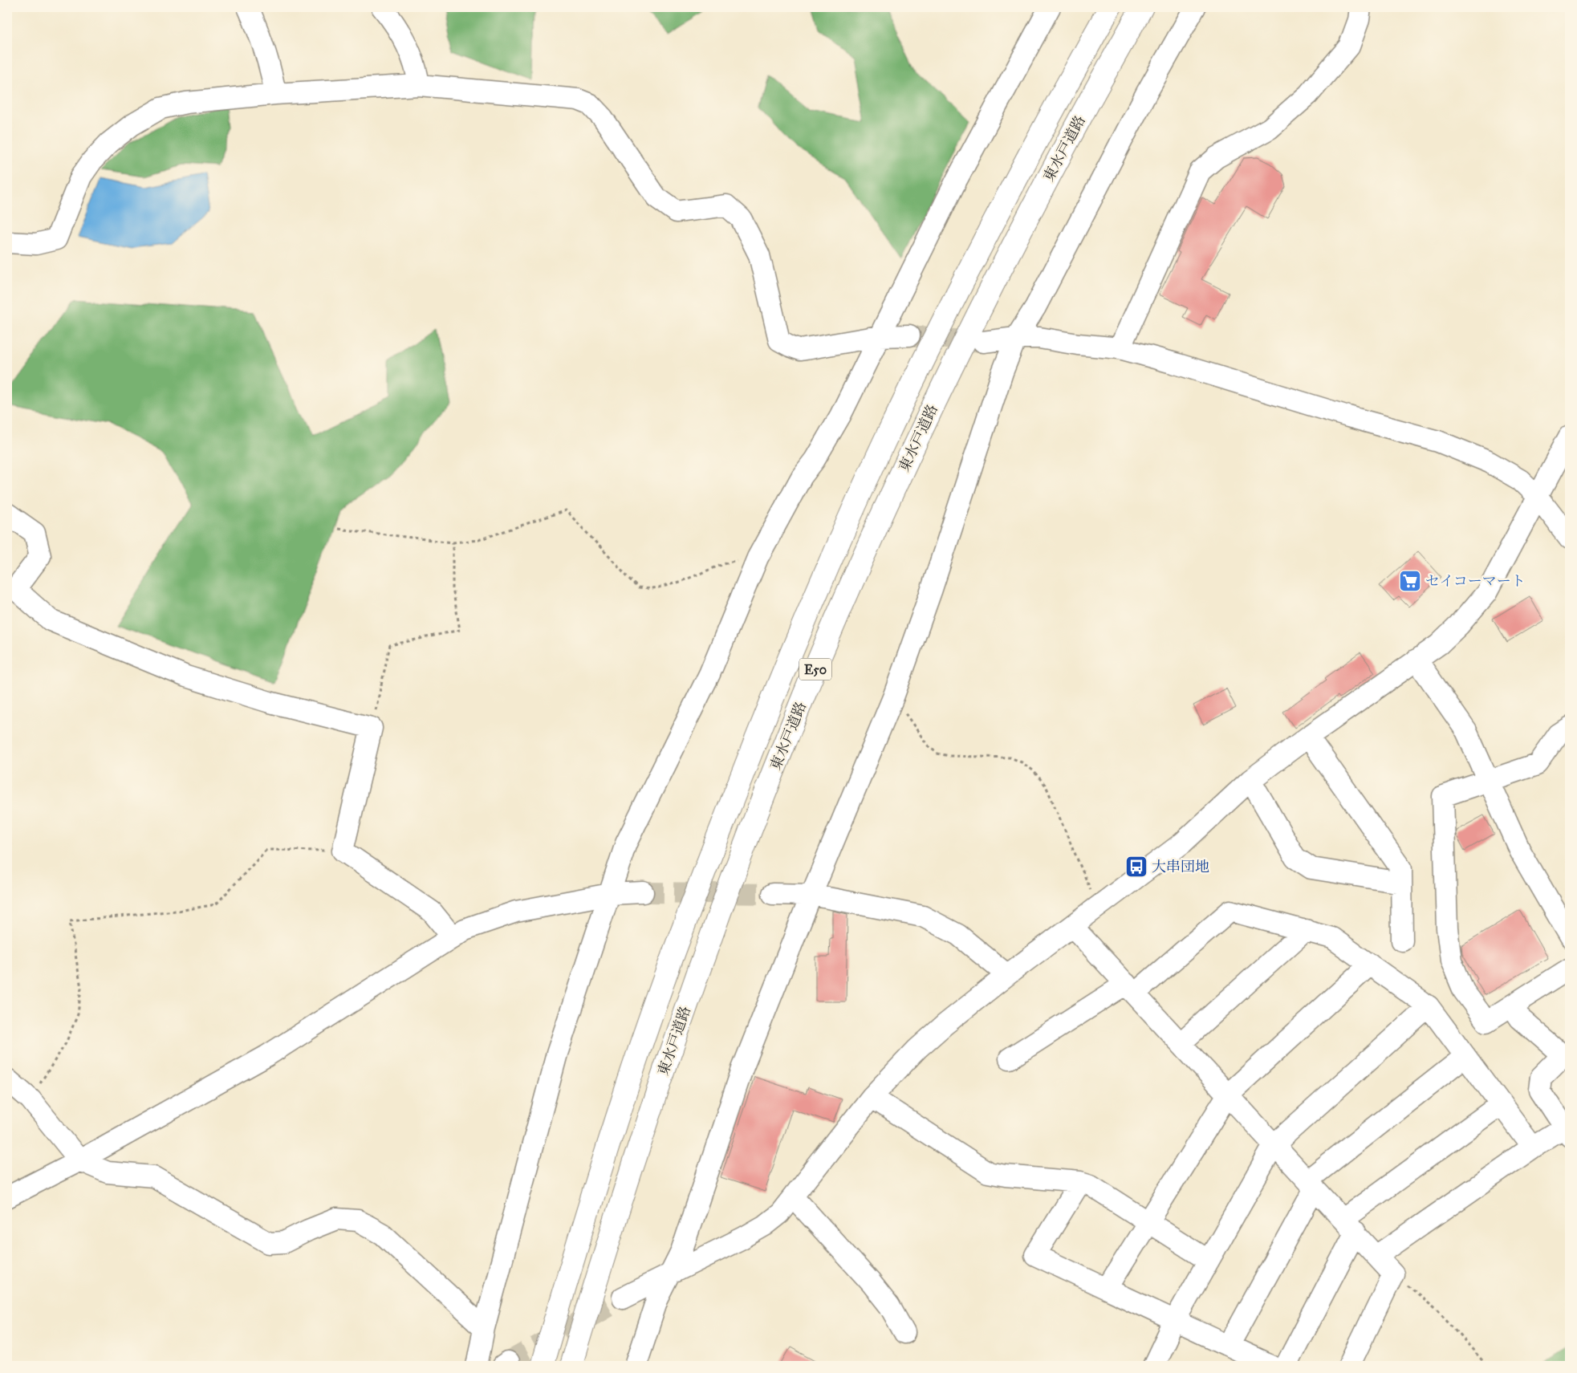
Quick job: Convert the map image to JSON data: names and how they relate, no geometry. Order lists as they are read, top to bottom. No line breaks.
{"streets":{"highway":["東水戸道路","E50"]},"places":{"supermarket":["セイコーマート"],"bus stop":["大串団地"]}}
